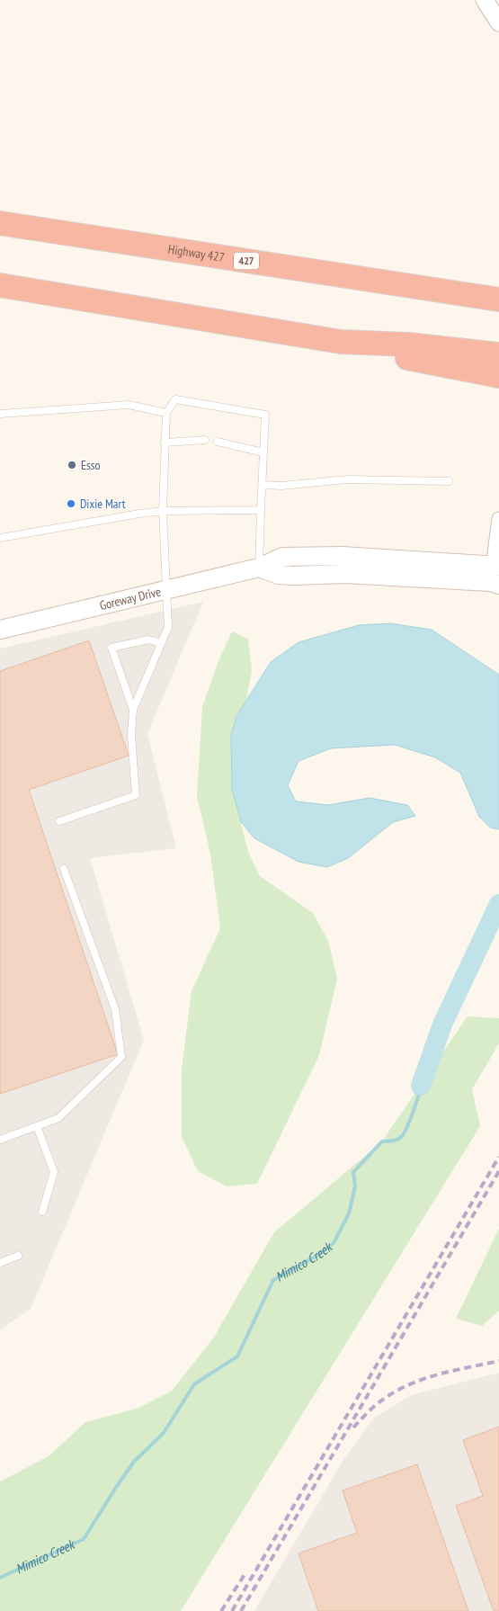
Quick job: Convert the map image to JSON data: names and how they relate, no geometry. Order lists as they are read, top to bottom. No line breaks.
{"streets":{"highway":["Highway 427","427"],"main road":["Goreway Drive"]},"water":["Mimico Creek"],"places":["Esso","Dixie Mart"]}
